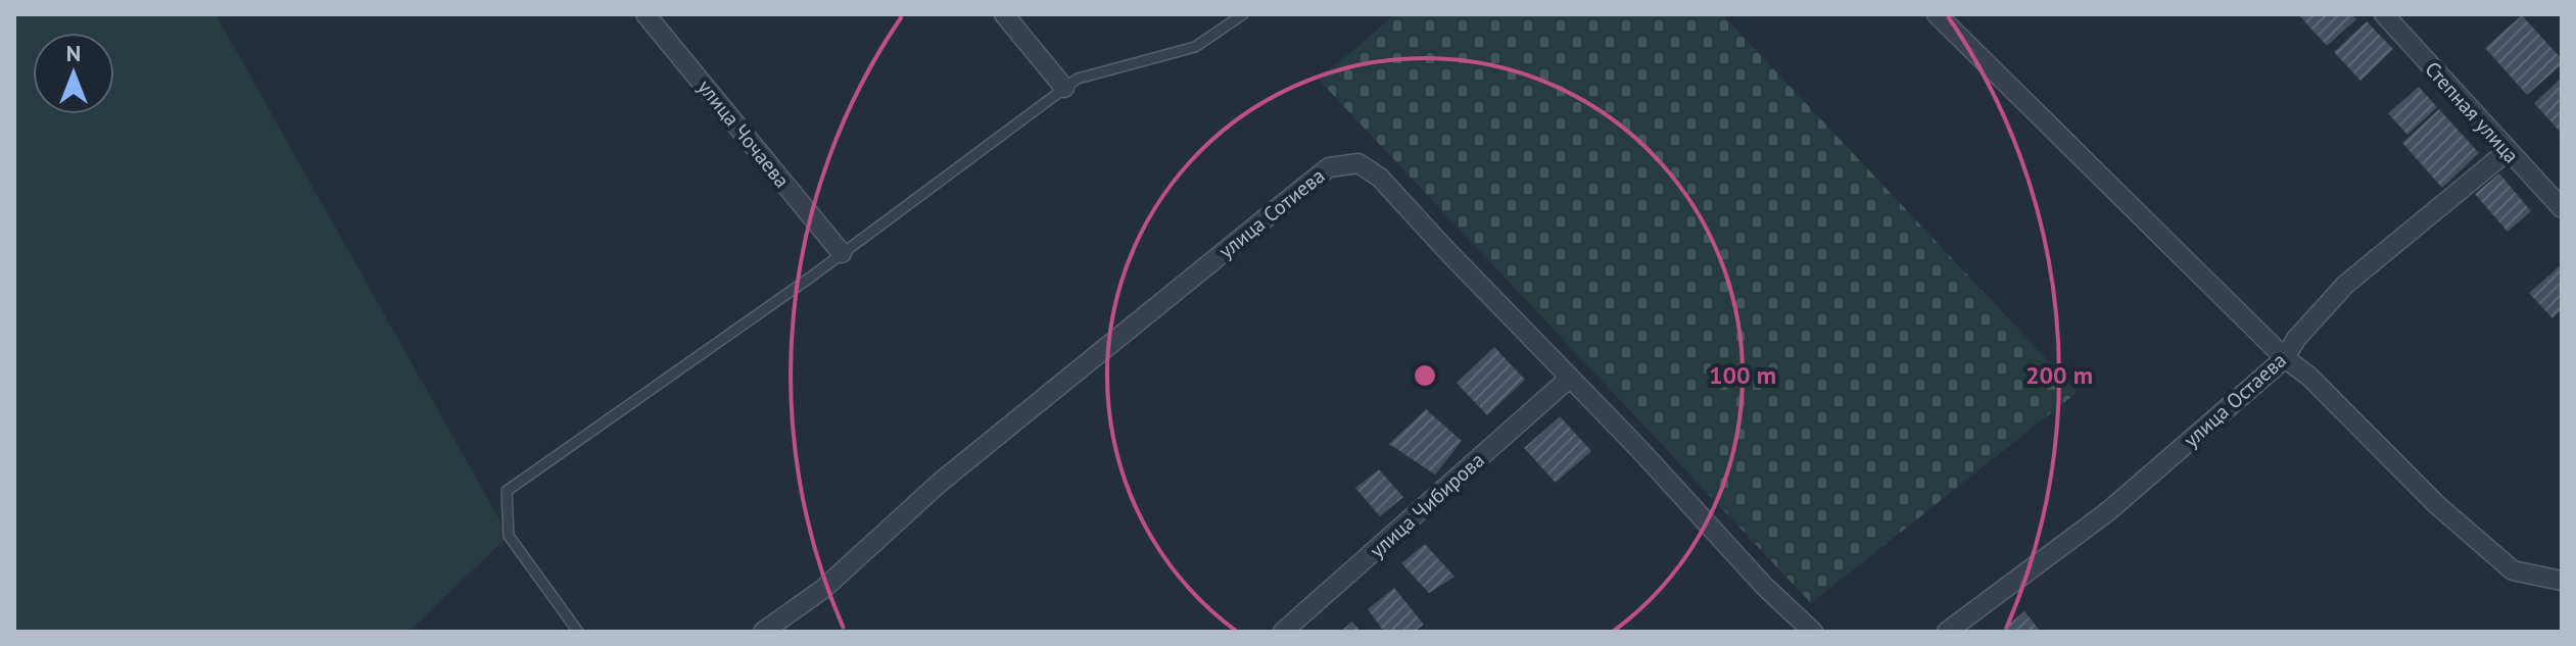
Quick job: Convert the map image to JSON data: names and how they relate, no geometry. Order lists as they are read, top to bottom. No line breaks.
{"streets":{"street":["Степная улица","улица Чочаева","улица Сотиева","улица Остаева","улица Чибирова"]},"crossings":[["Степная улица","улица Остаева"],["улица Сотиева","улица Чибирова"]],"north":"top","rings":["100 m","200 m"]}
